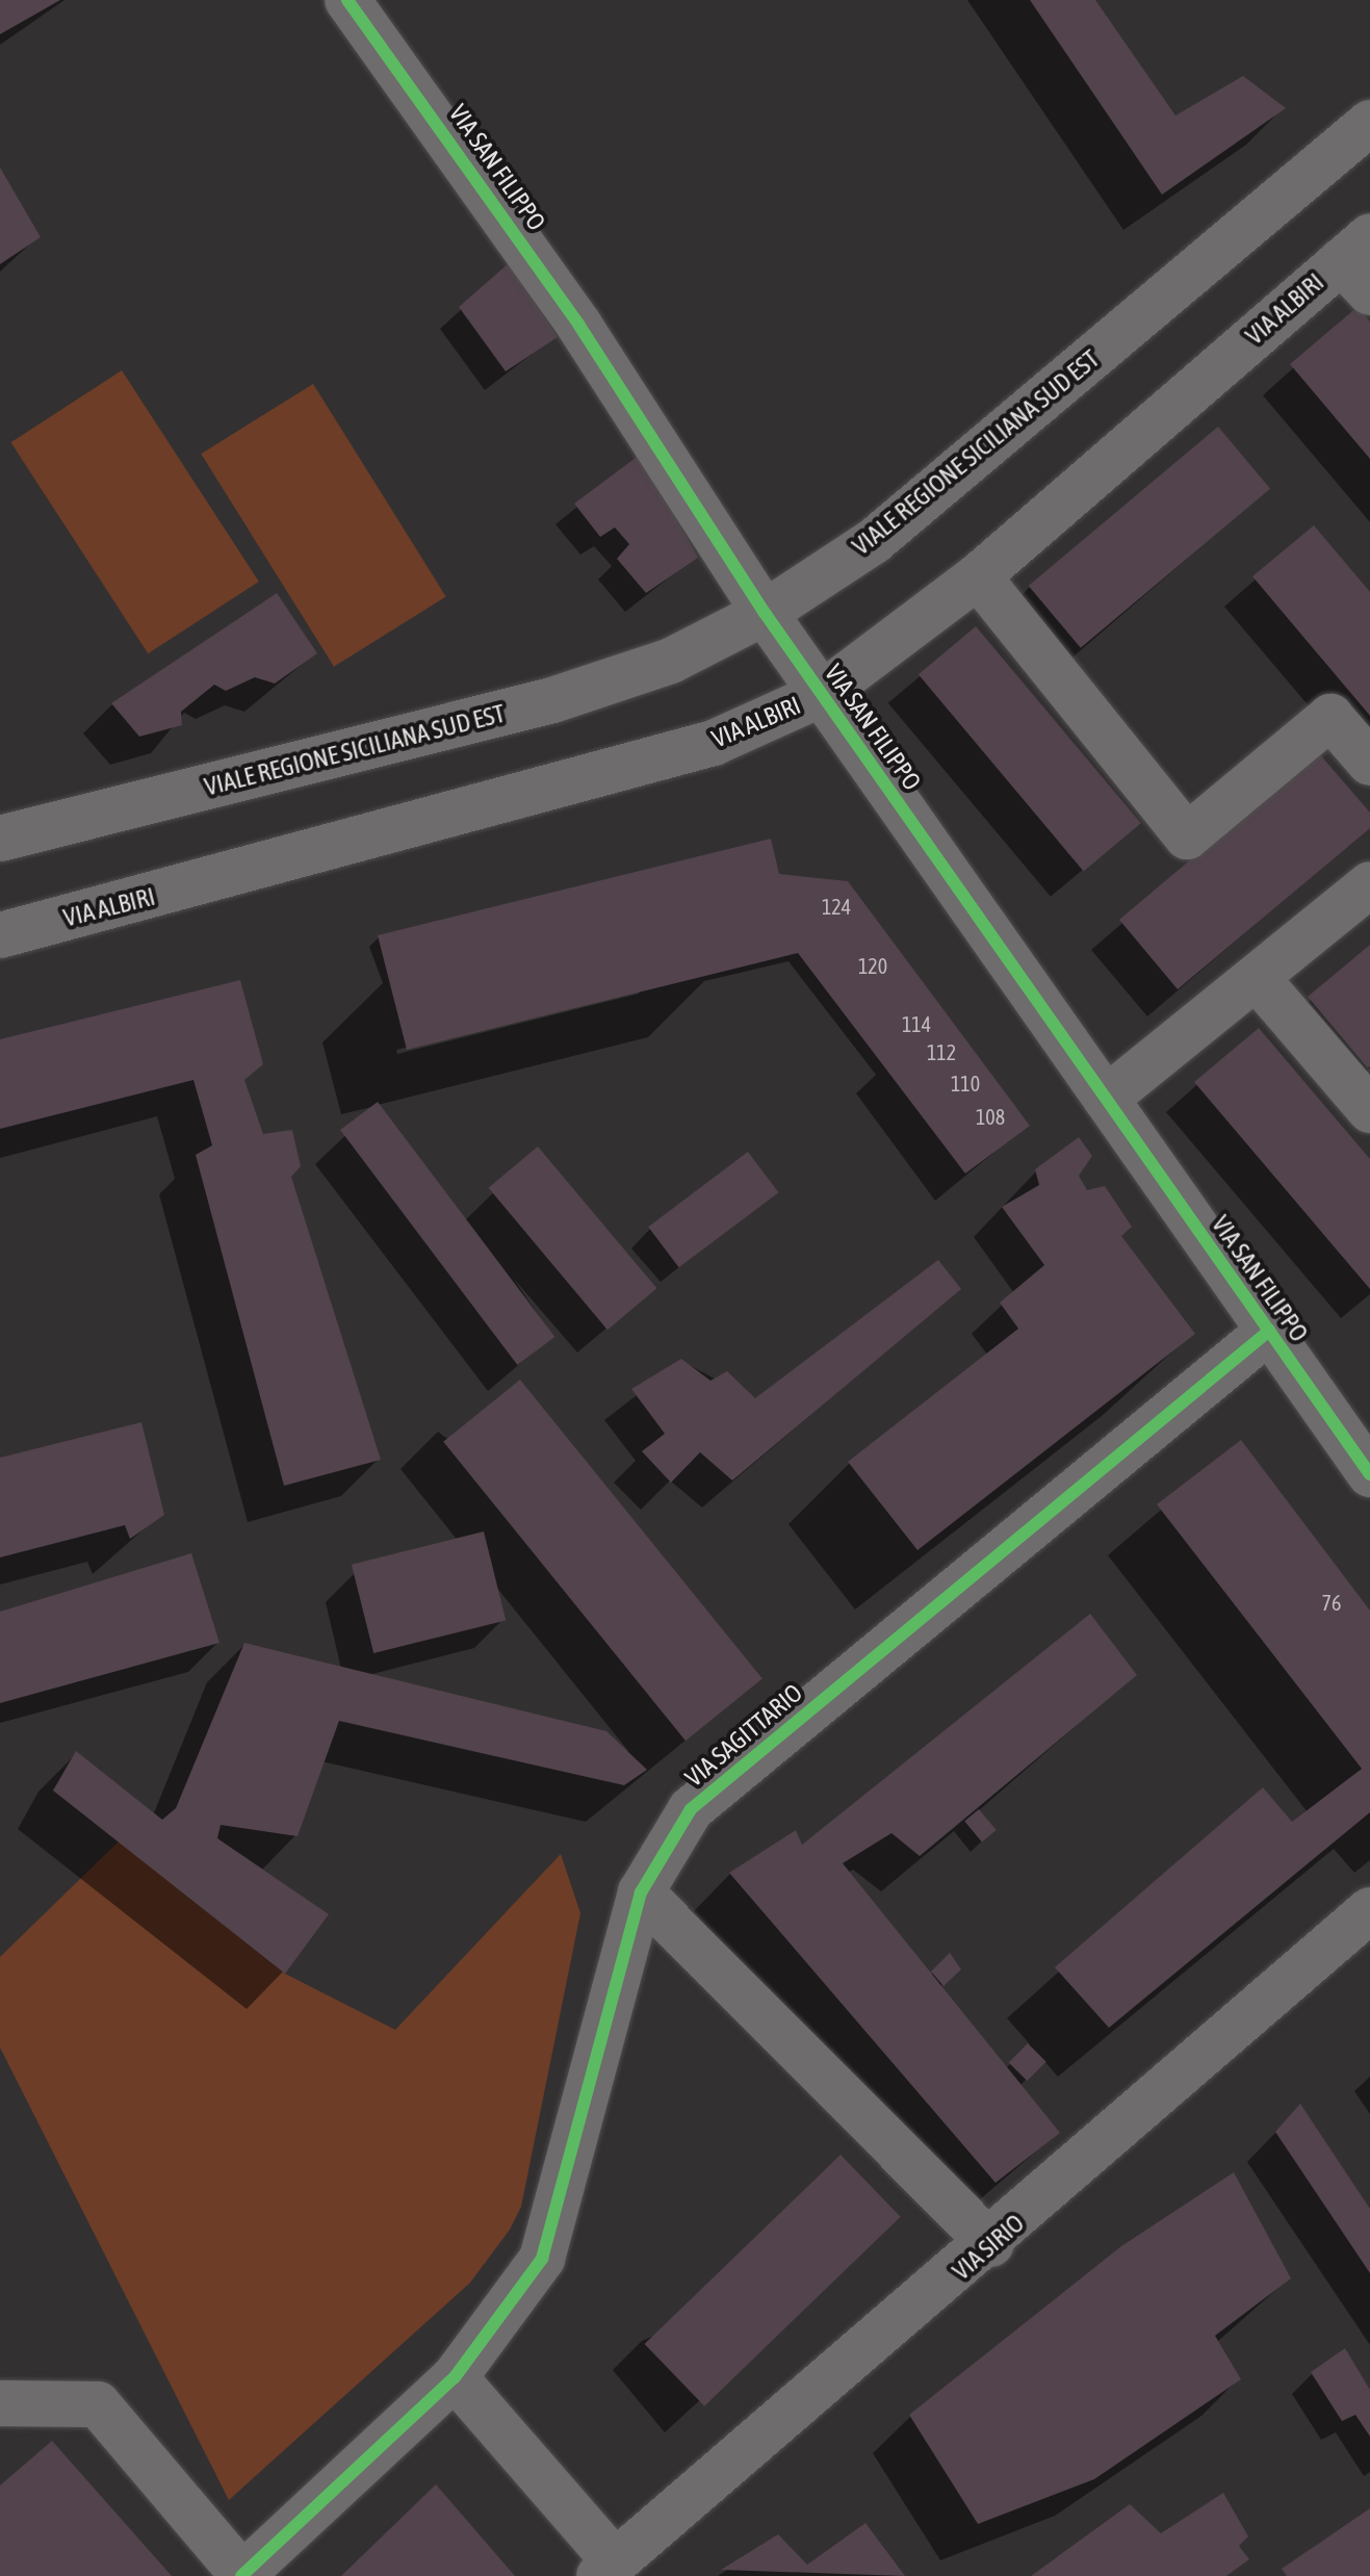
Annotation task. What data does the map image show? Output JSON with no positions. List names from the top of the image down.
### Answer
{
  "streets": {
    "street": [
      "VIA SAN FILIPPO",
      "VIA ALBIRI",
      "VIALE REGIONE SICILIANA SUD EST",
      "VIA SAGITTARIO",
      "VIA SIRIO"
    ]
  },
  "crossings": [
    ["VIA SAN FILIPPO", "VIA ALBIRI"],
    ["VIA SAN FILIPPO", "VIALE REGIONE SICILIANA SUD EST"],
    ["VIA SAN FILIPPO", "VIA SAGITTARIO"]
  ],
  "house_numbers": [
    "124",
    "120",
    "114",
    "112",
    "110",
    "108",
    "76"
  ]
}
